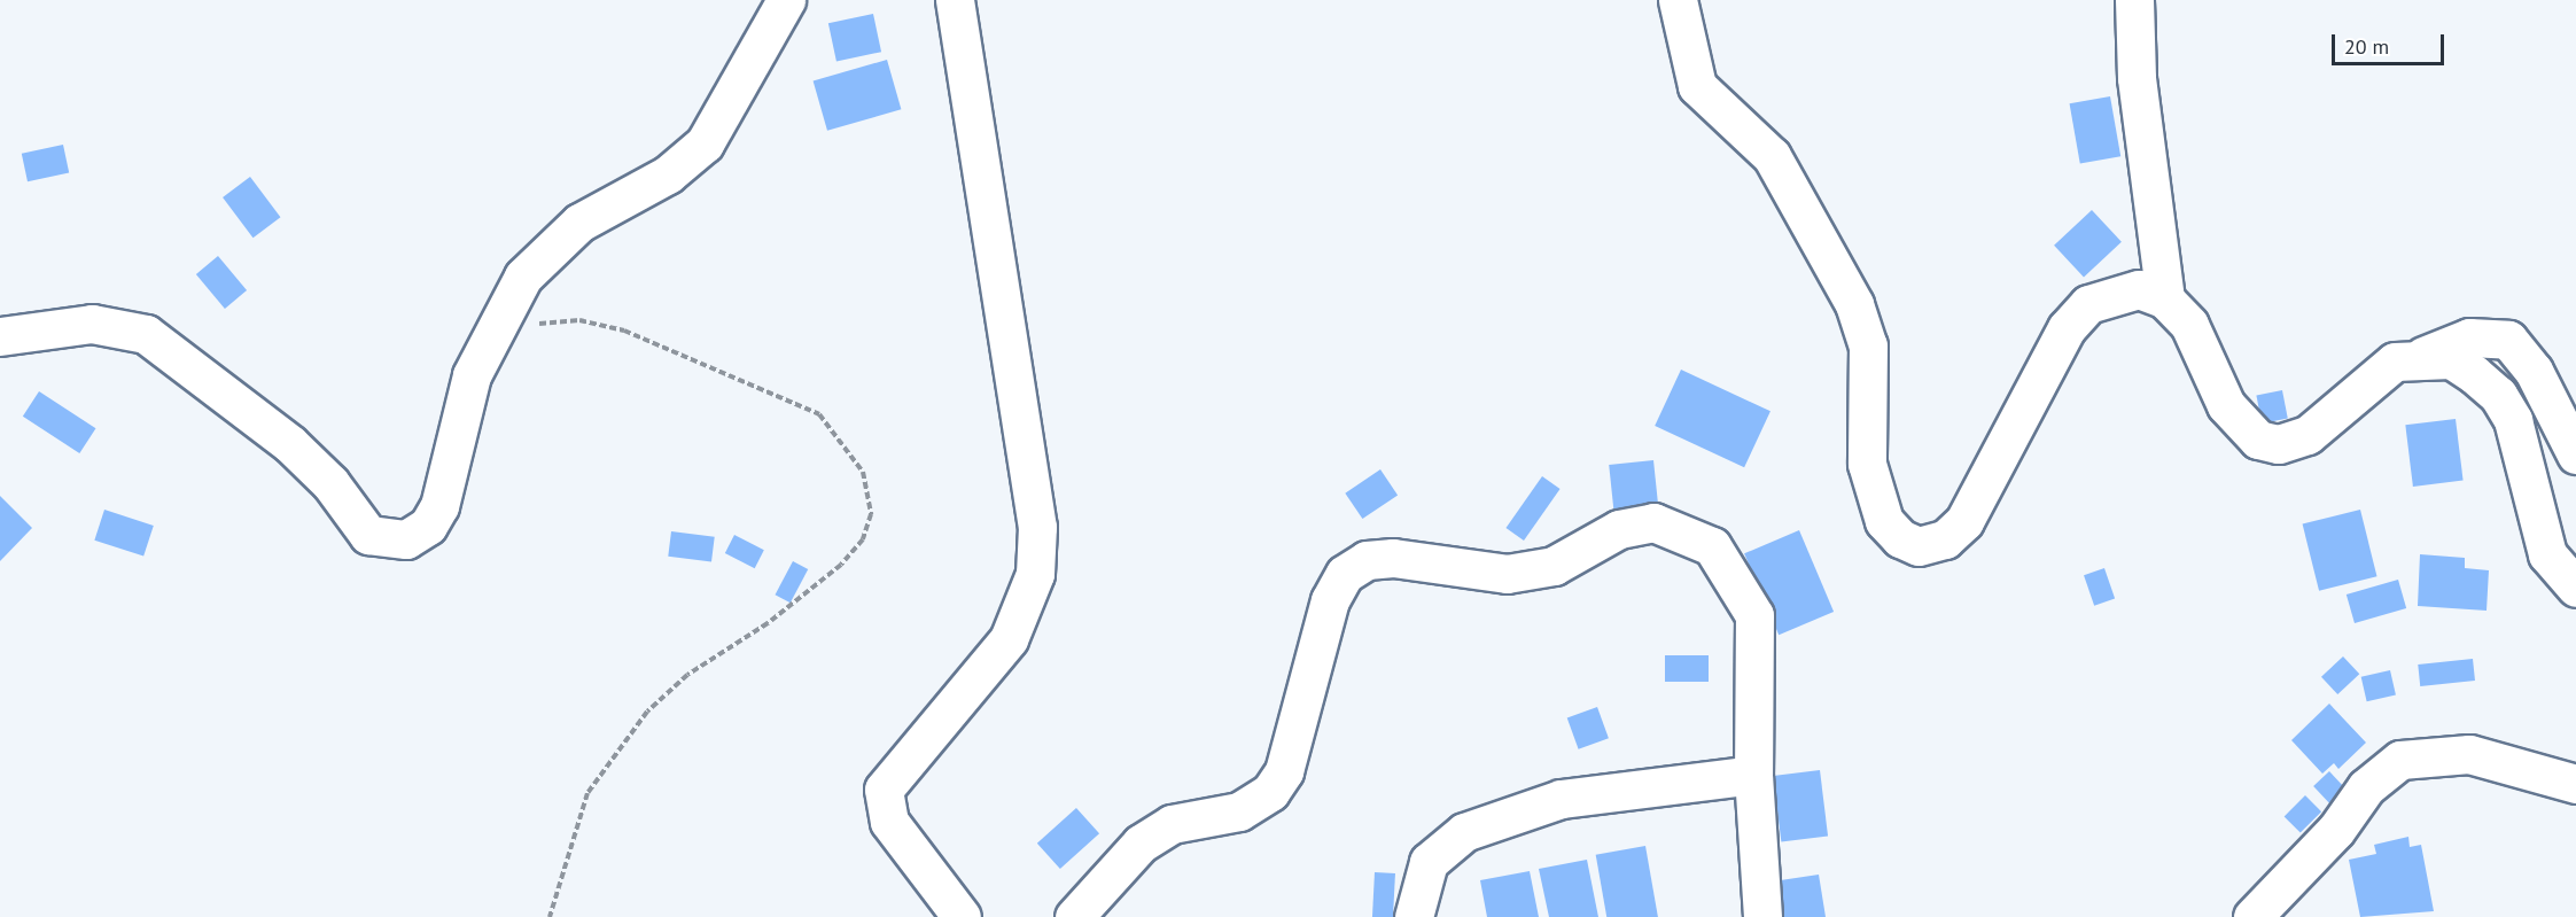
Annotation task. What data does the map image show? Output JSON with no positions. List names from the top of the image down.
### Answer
{
  "scale_bar": "20 m"
}
